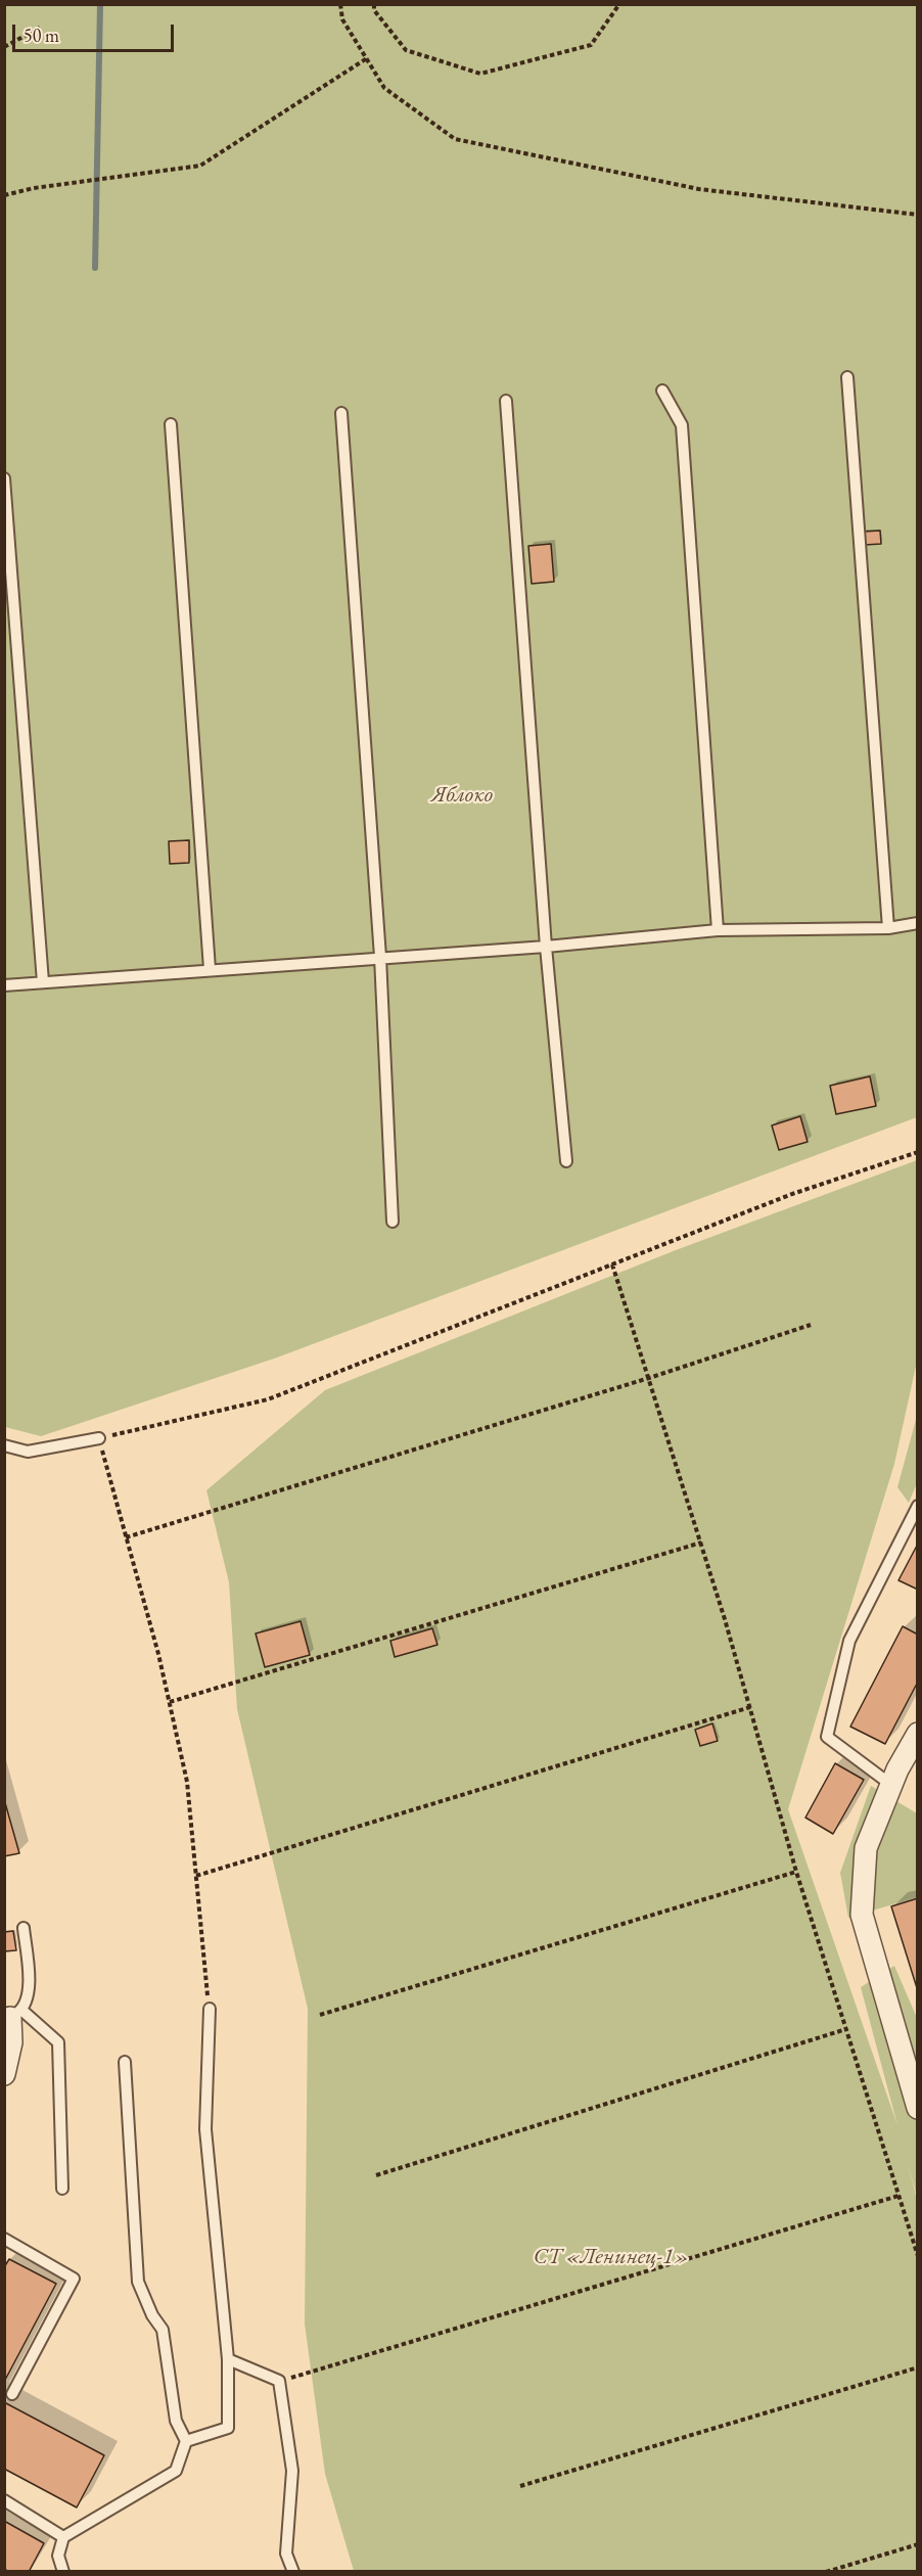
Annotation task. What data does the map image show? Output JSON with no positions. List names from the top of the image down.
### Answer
{
  "parks": ["Яблоко", "СТ «Ленинец-1»"],
  "scale_bar": "50 m"
}
